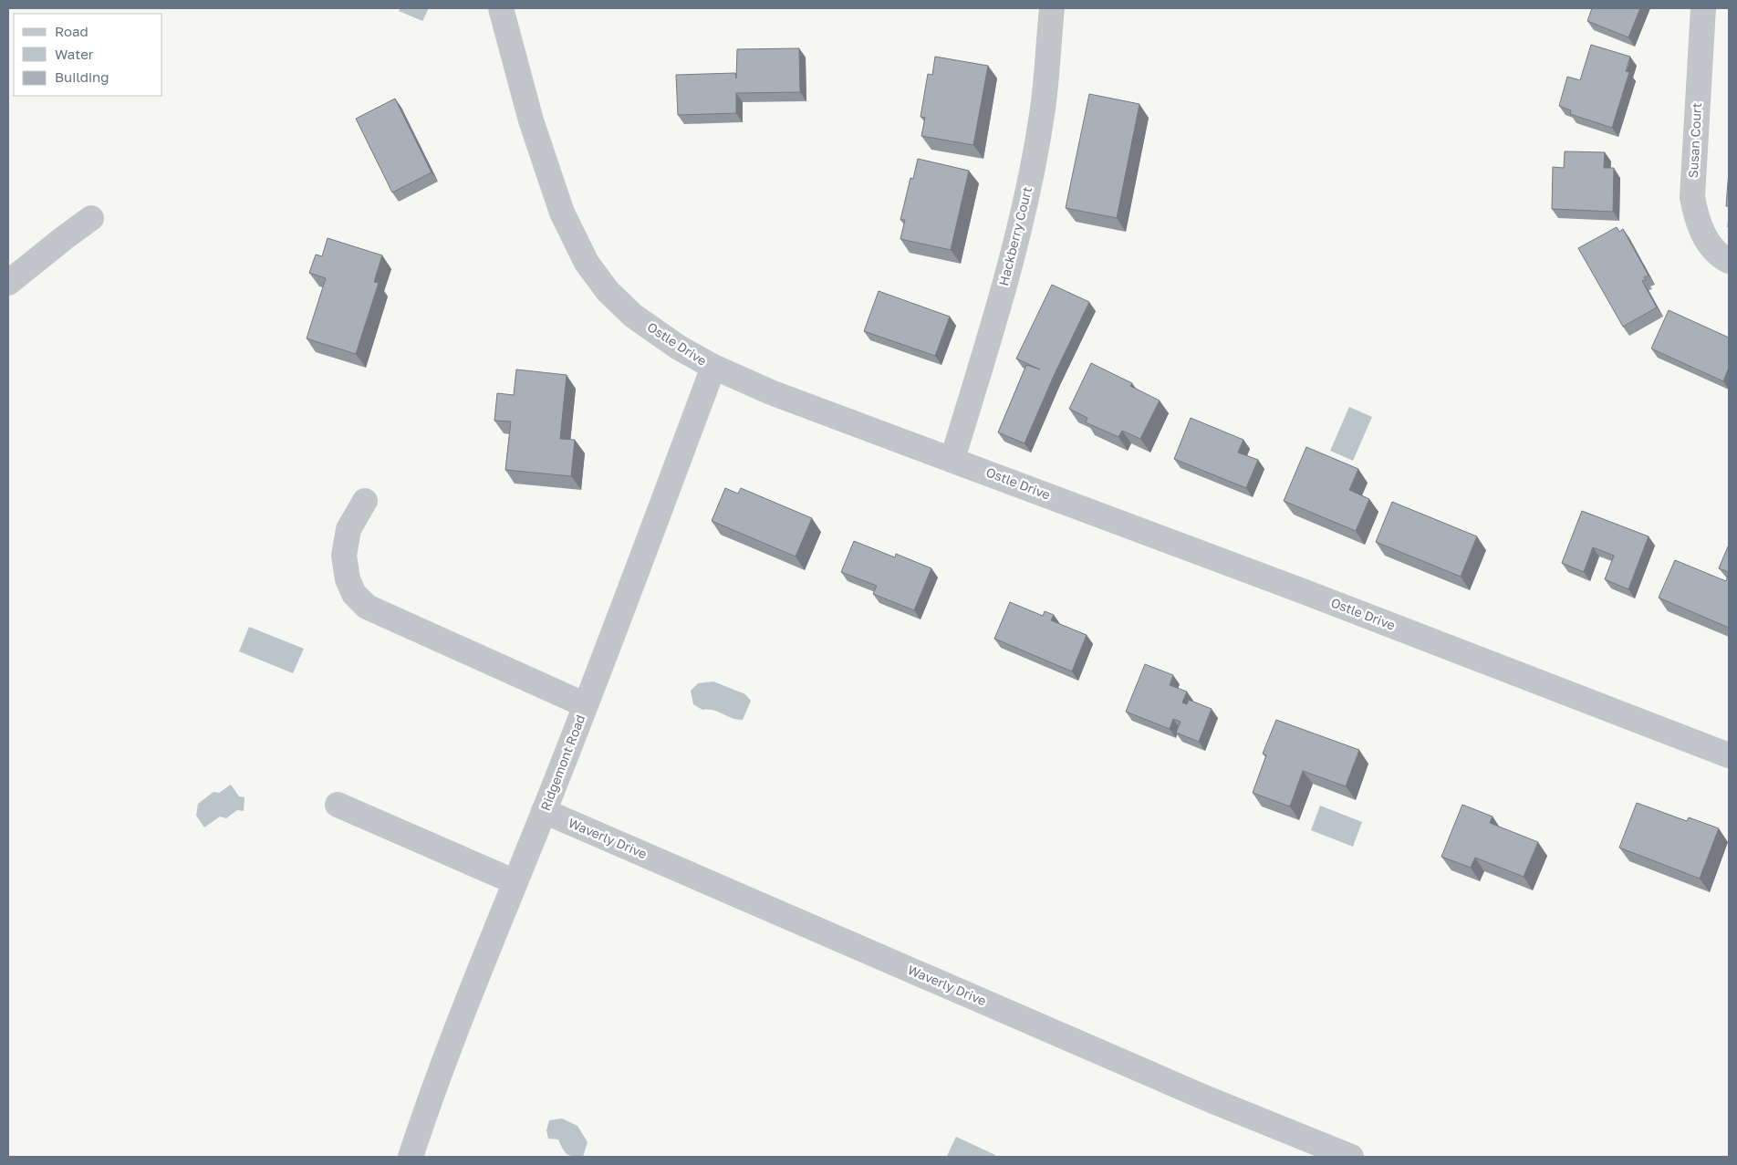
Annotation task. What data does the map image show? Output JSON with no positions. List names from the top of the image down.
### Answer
{
  "streets": {
    "street": [
      "Susan Court",
      "Hackberry Court",
      "Ostle Drive",
      "Ridgemont Road",
      "Waverly Drive"
    ]
  },
  "crossings": [
    ["Hackberry Court", "Ostle Drive"],
    ["Ostle Drive", "Ridgemont Road"],
    ["Ridgemont Road", "Waverly Drive"]
  ],
  "legend": ["Road", "Water", "Building"]
}
